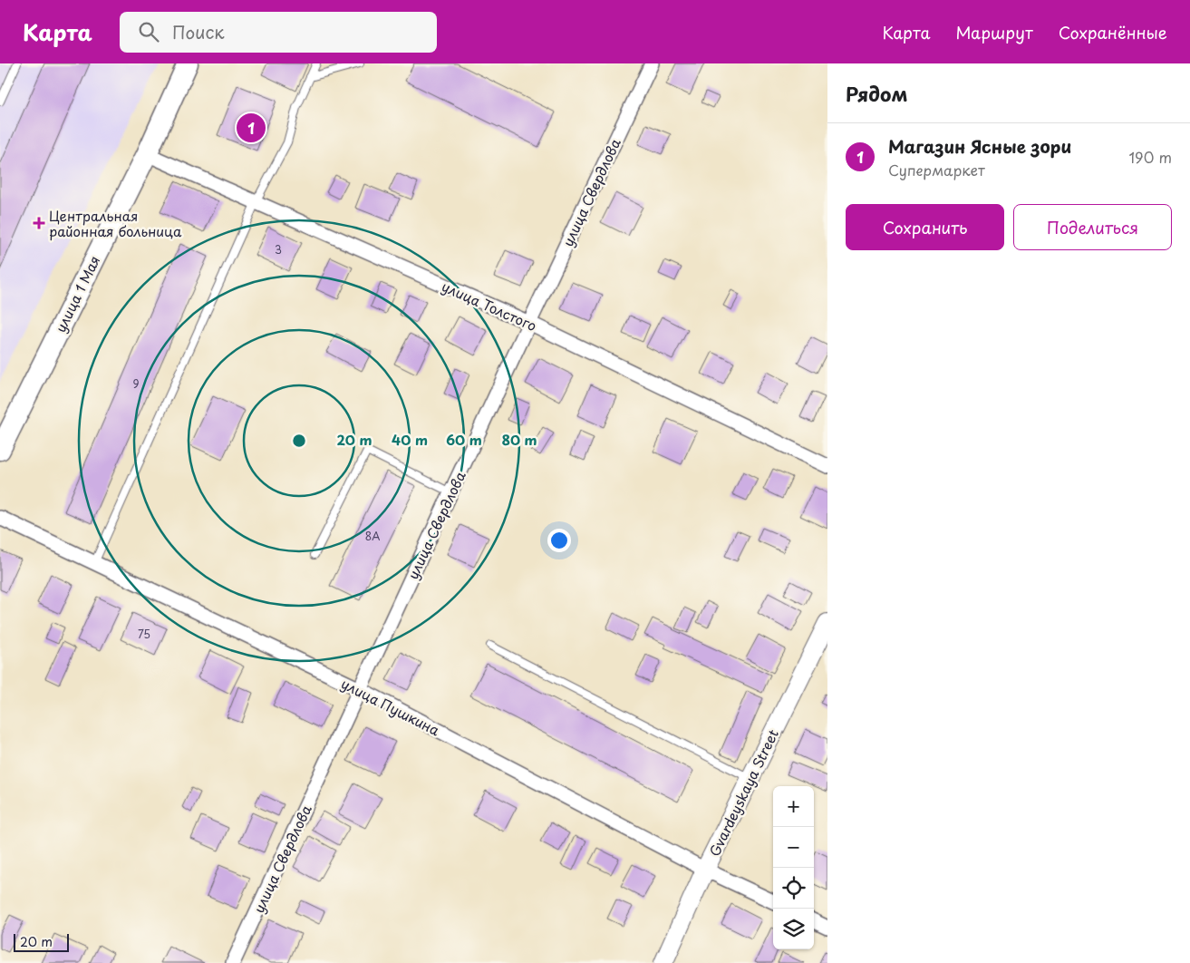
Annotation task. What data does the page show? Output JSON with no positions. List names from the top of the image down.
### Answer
{
  "streets": {
    "main road": ["улица 1 Мая"],
    "street": [
      "улица Свердлова",
      "улица Толстого",
      "улица Пушкина",
      "Gvardeyskaya Street"
    ]
  },
  "crossings": [
    ["улица Свердлова", "улица Толстого"],
    ["улица Свердлова", "улица Пушкина"],
    ["улица 1 Мая", "улица Толстого"],
    ["улица Пушкина", "Gvardeyskaya Street"]
  ],
  "places": {
    "health": ["Центральная районная больница"]
  },
  "house_numbers": [
    "3",
    "9",
    "8А",
    "75"
  ],
  "scale_bar": "20 m",
  "page": {
    "header": "Карта",
    "search": "Поиск",
    "nav": ["Карта", "Маршрут", "Сохранённые"],
    "heading": "Рядом",
    "pins": "1",
    "list": [
      {
        "mark": "1",
        "name": "Магазин Ясные зори",
        "note": "Супермаркет",
        "value": "190 m"
      }
    ],
    "buttons": ["Сохранить", "Поделиться"],
    "map_buttons": ["+", "−"],
    "scale": "20 m"
  },
  "rings": [
    "20 m",
    "40 m",
    "60 m",
    "80 m"
  ]
}
